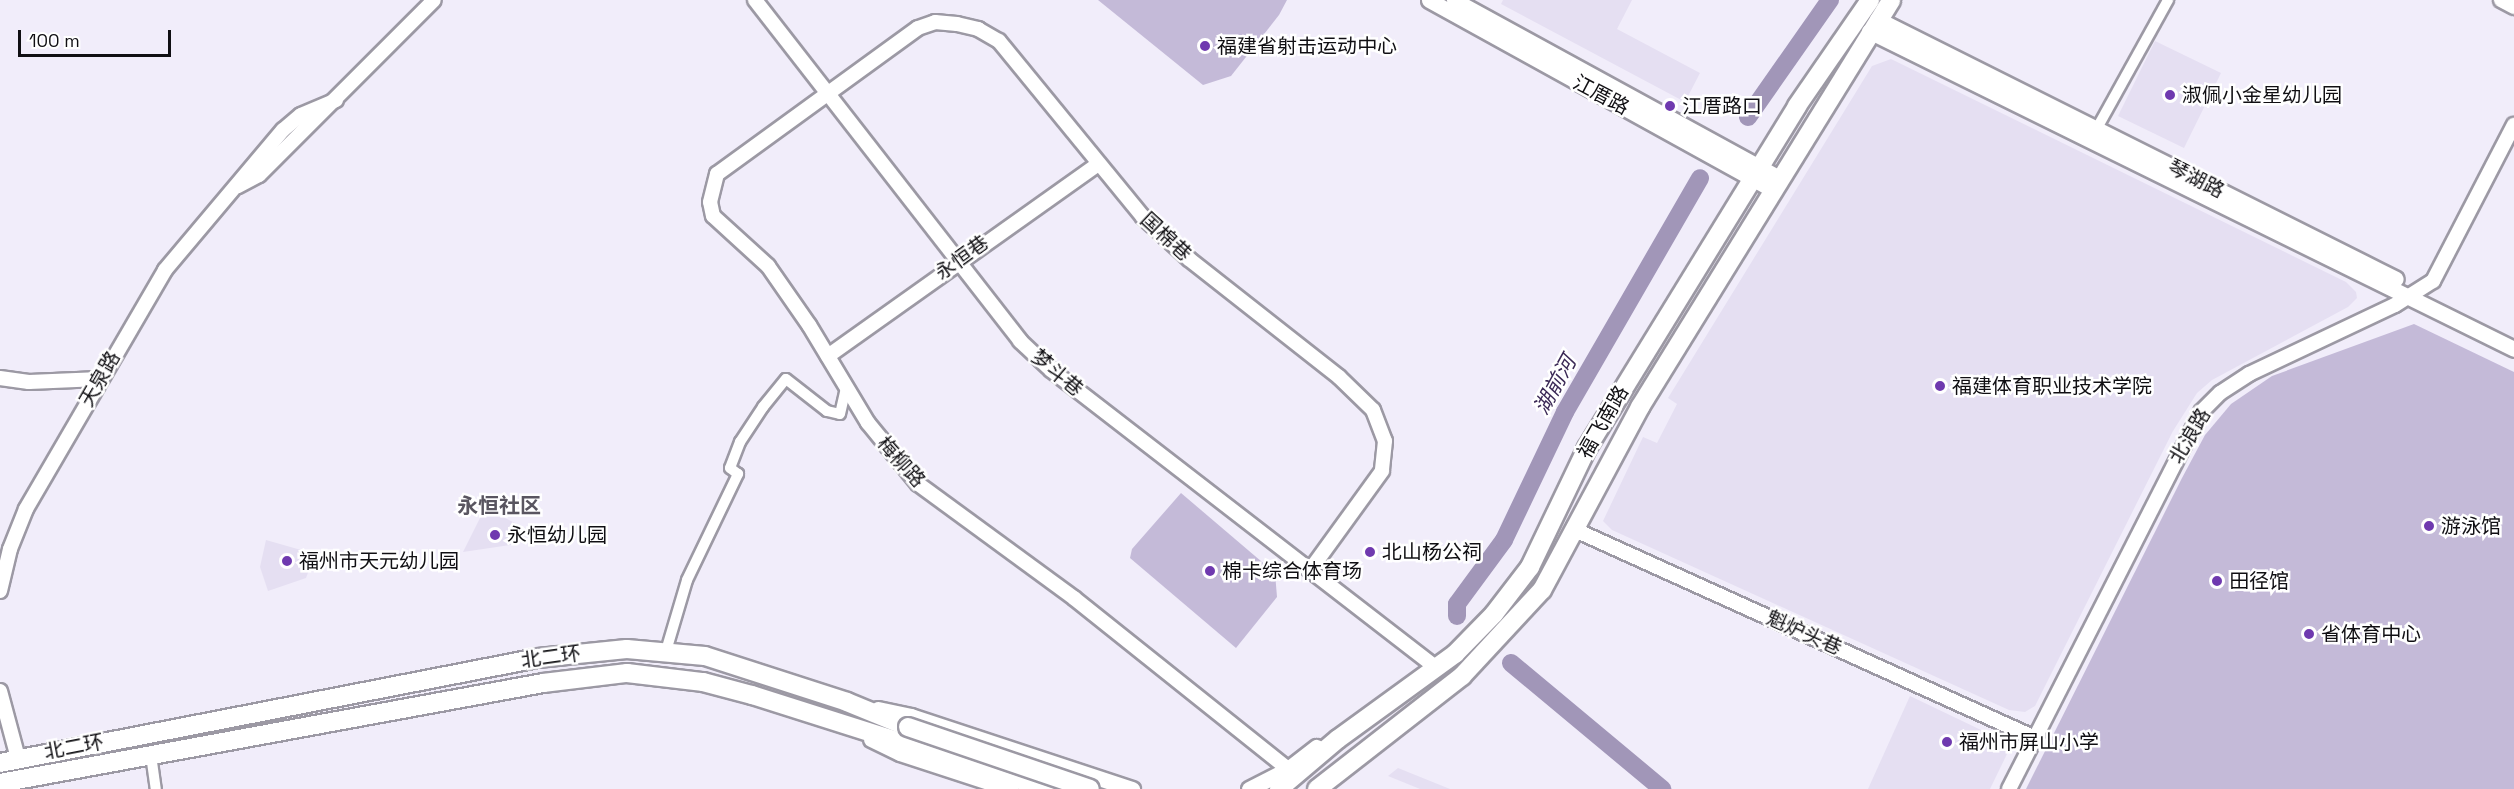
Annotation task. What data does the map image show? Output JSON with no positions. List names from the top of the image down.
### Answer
{
  "streets": {
    "main road": [
      "江厝路",
      "琴湖路",
      "福飞南路",
      "北二环"
    ],
    "street": [
      "国棉巷",
      "永恒巷",
      "梦斗巷",
      "天泉路",
      "北浪路",
      "梅柳路",
      "魁炉头巷"
    ]
  },
  "crossings": [
    ["江厝路", "福飞南路"],
    ["琴湖路", "福飞南路"],
    ["琴湖路", "北浪路"],
    ["国棉巷", "永恒巷"],
    ["国棉巷", "梦斗巷"],
    ["国棉巷", "梅柳路"],
    ["永恒巷", "梦斗巷"],
    ["永恒巷", "梅柳路"],
    ["梦斗巷", "福飞南路"],
    ["梦斗巷", "梅柳路"],
    ["福飞南路", "魁炉头巷"],
    ["北浪路", "魁炉头巷"]
  ],
  "districts": ["永恒社区"],
  "water": ["湖前河"],
  "places": [
    "福建省射击运动中心",
    "淑佩小金星幼儿园",
    "江厝路口",
    "福建体育职业技术学院",
    "游泳馆",
    "永恒幼儿园",
    "北山杨公祠",
    "福州市天元幼儿园",
    "棉卡综合体育场",
    "田径馆",
    "省体育中心",
    "福州市屏山小学"
  ],
  "scale_bar": "100 m"
}
